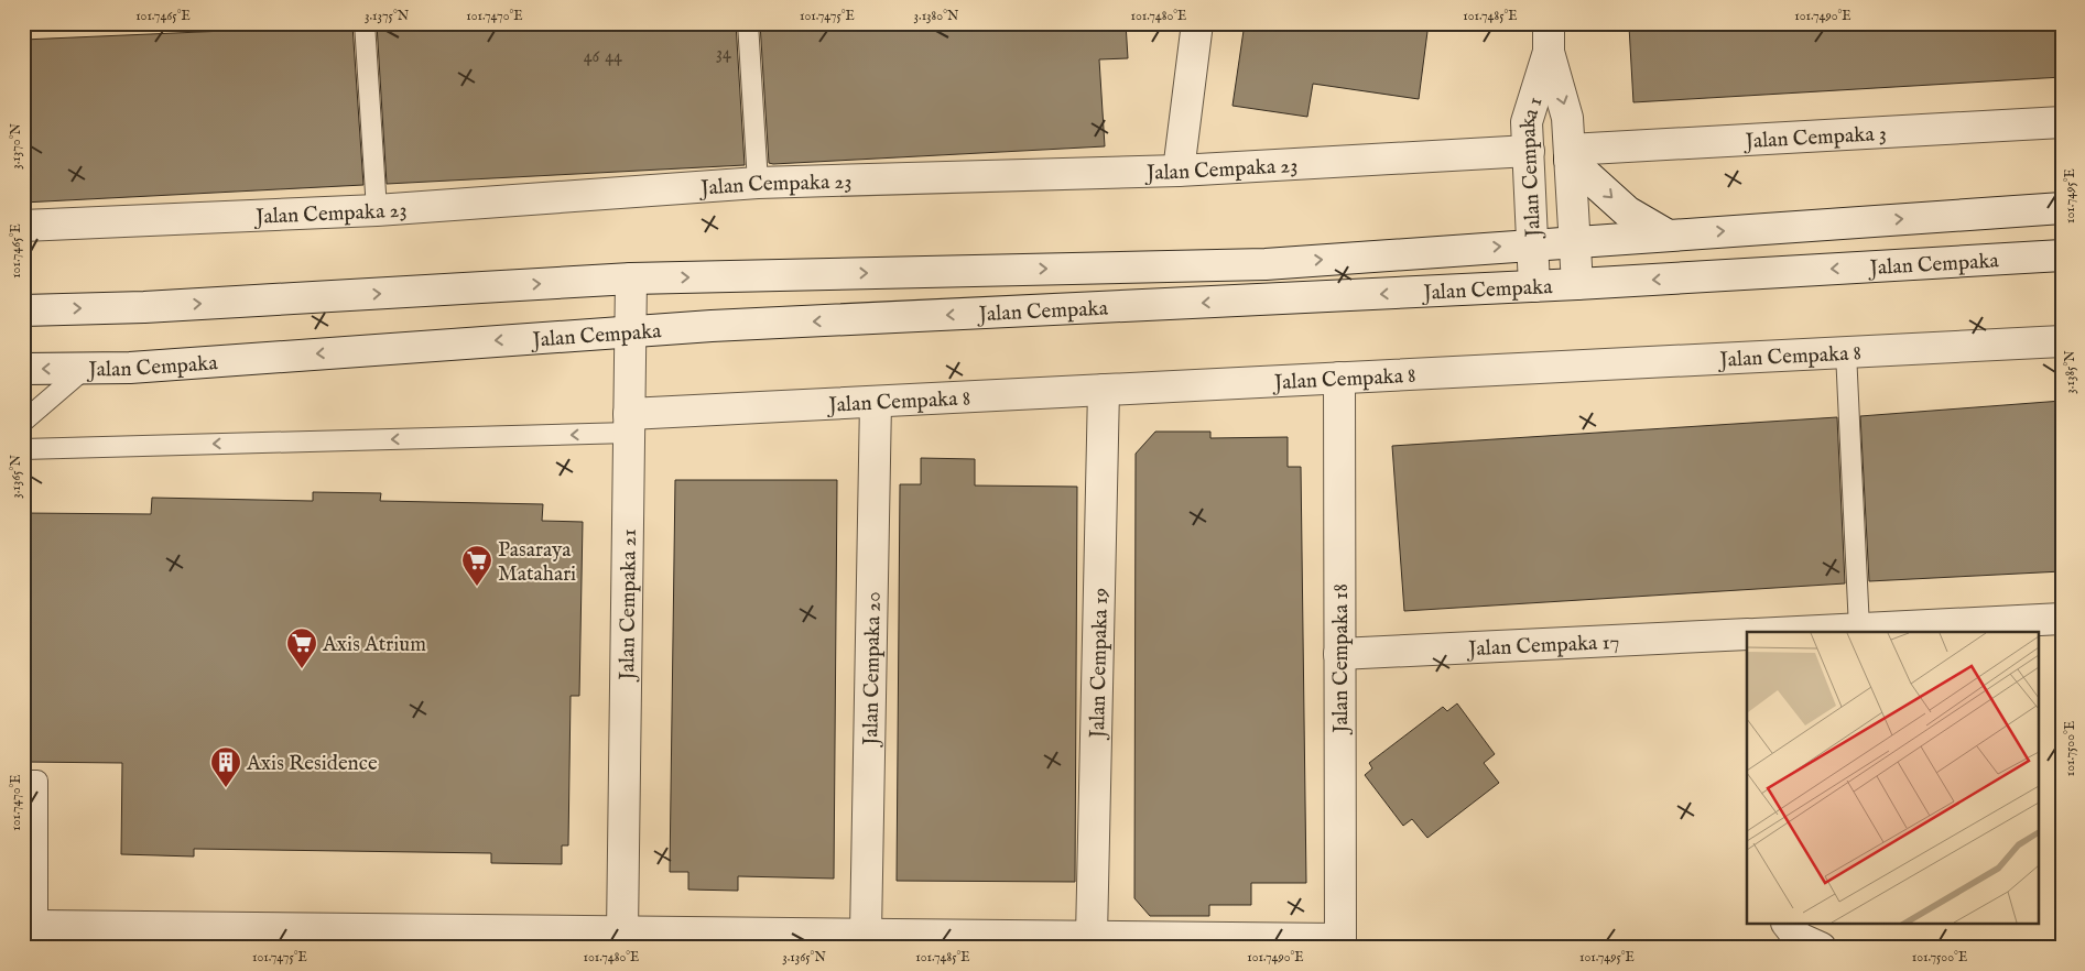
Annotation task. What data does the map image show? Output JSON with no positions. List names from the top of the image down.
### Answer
{
  "streets": {
    "street": [
      "Jalan Cempaka 3",
      "Jalan Cempaka 23",
      "Jalan Cempaka 1",
      "Jalan Cempaka",
      "Jalan Cempaka 8",
      "Jalan Cempaka 21",
      "Jalan Cempaka 17",
      "Jalan Cempaka 18",
      "Jalan Cempaka 19",
      "Jalan Cempaka 20"
    ]
  },
  "crossings": [
    ["Jalan Cempaka 3", "Jalan Cempaka 1"],
    ["Jalan Cempaka 23", "Jalan Cempaka 1"],
    ["Jalan Cempaka 1", "Jalan Cempaka"],
    ["Jalan Cempaka", "Jalan Cempaka 21"],
    ["Jalan Cempaka 8", "Jalan Cempaka 21"],
    ["Jalan Cempaka 8", "Jalan Cempaka 18"],
    ["Jalan Cempaka 8", "Jalan Cempaka 19"],
    ["Jalan Cempaka 8", "Jalan Cempaka 20"],
    ["Jalan Cempaka 17", "Jalan Cempaka 18"],
    ["Jalan Cempaka 18", "Jalan Cempaka 19"]
  ],
  "places": {
    "supermarket": ["Pasaraya Matahari", "Axis Atrium"],
    "building": ["Axis Residence"]
  },
  "house_numbers": ["34", "46", "44"],
  "coordinates": [
    "101.7465°E",
    "3.1375°N",
    "101.7470°E",
    "101.7475°E",
    "3.1380°N",
    "101.7480°E",
    "101.7485°E",
    "101.7490°E",
    "3.1370°N",
    "101.7495°E",
    "3.1385°N",
    "3.1365°N",
    "101.7500°E"
  ]
}
